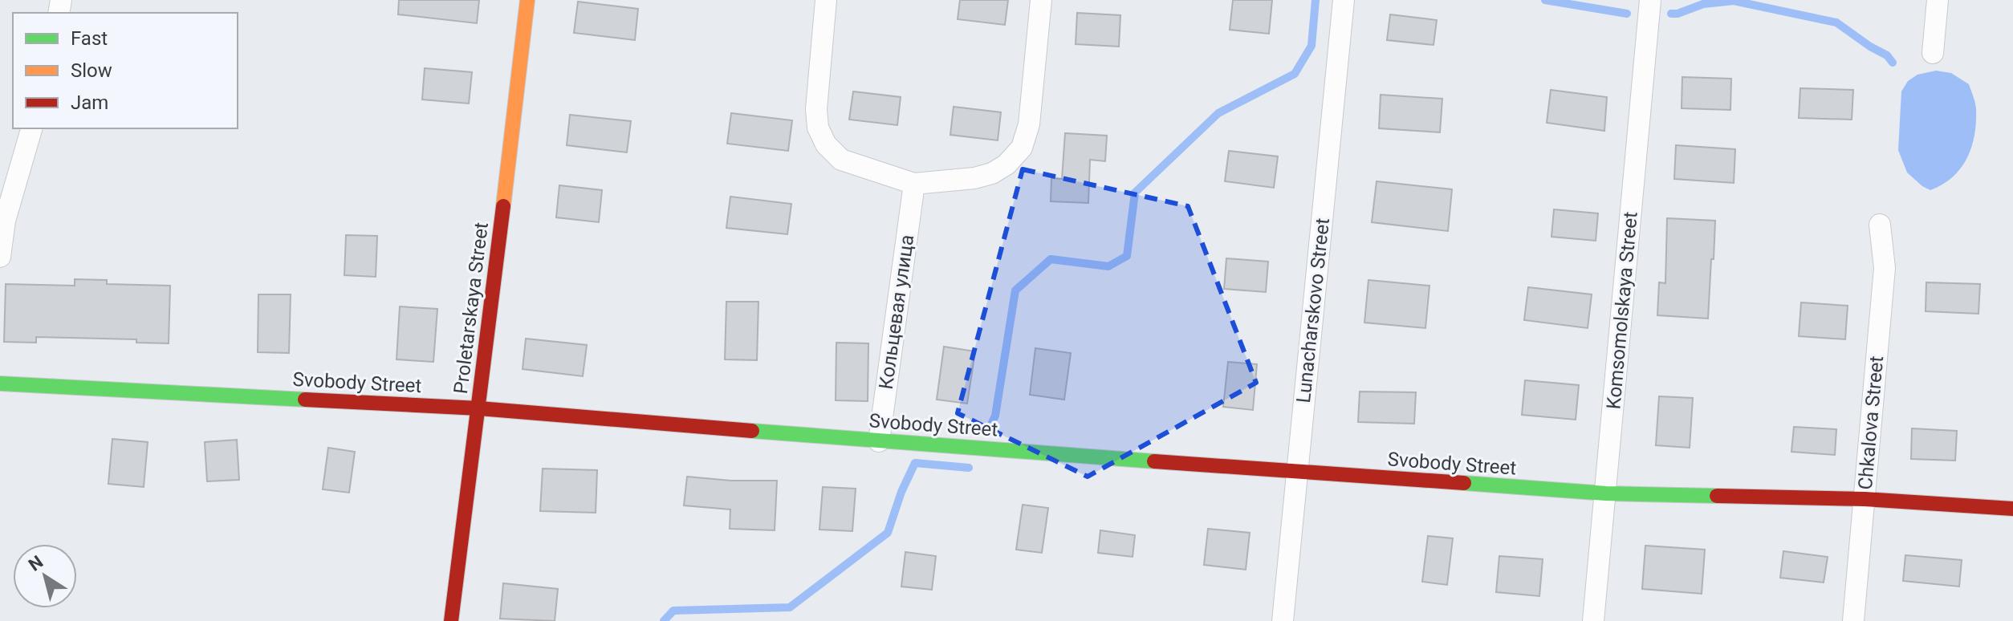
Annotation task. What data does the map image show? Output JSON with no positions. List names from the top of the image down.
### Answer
{
  "streets": {
    "street": [
      "Proletarskaya Street",
      "Lunacharskovo Street",
      "Komsomolskaya Street",
      "Кольцевая улица",
      "Svobody Street",
      "Chkalova Street"
    ]
  },
  "crossings": [
    ["Proletarskaya Street", "Svobody Street"],
    ["Lunacharskovo Street", "Svobody Street"],
    ["Komsomolskaya Street", "Svobody Street"],
    ["Кольцевая улица", "Svobody Street"],
    ["Svobody Street", "Chkalova Street"]
  ],
  "legend": ["Fast", "Slow", "Jam"],
  "north": "top left"
}
